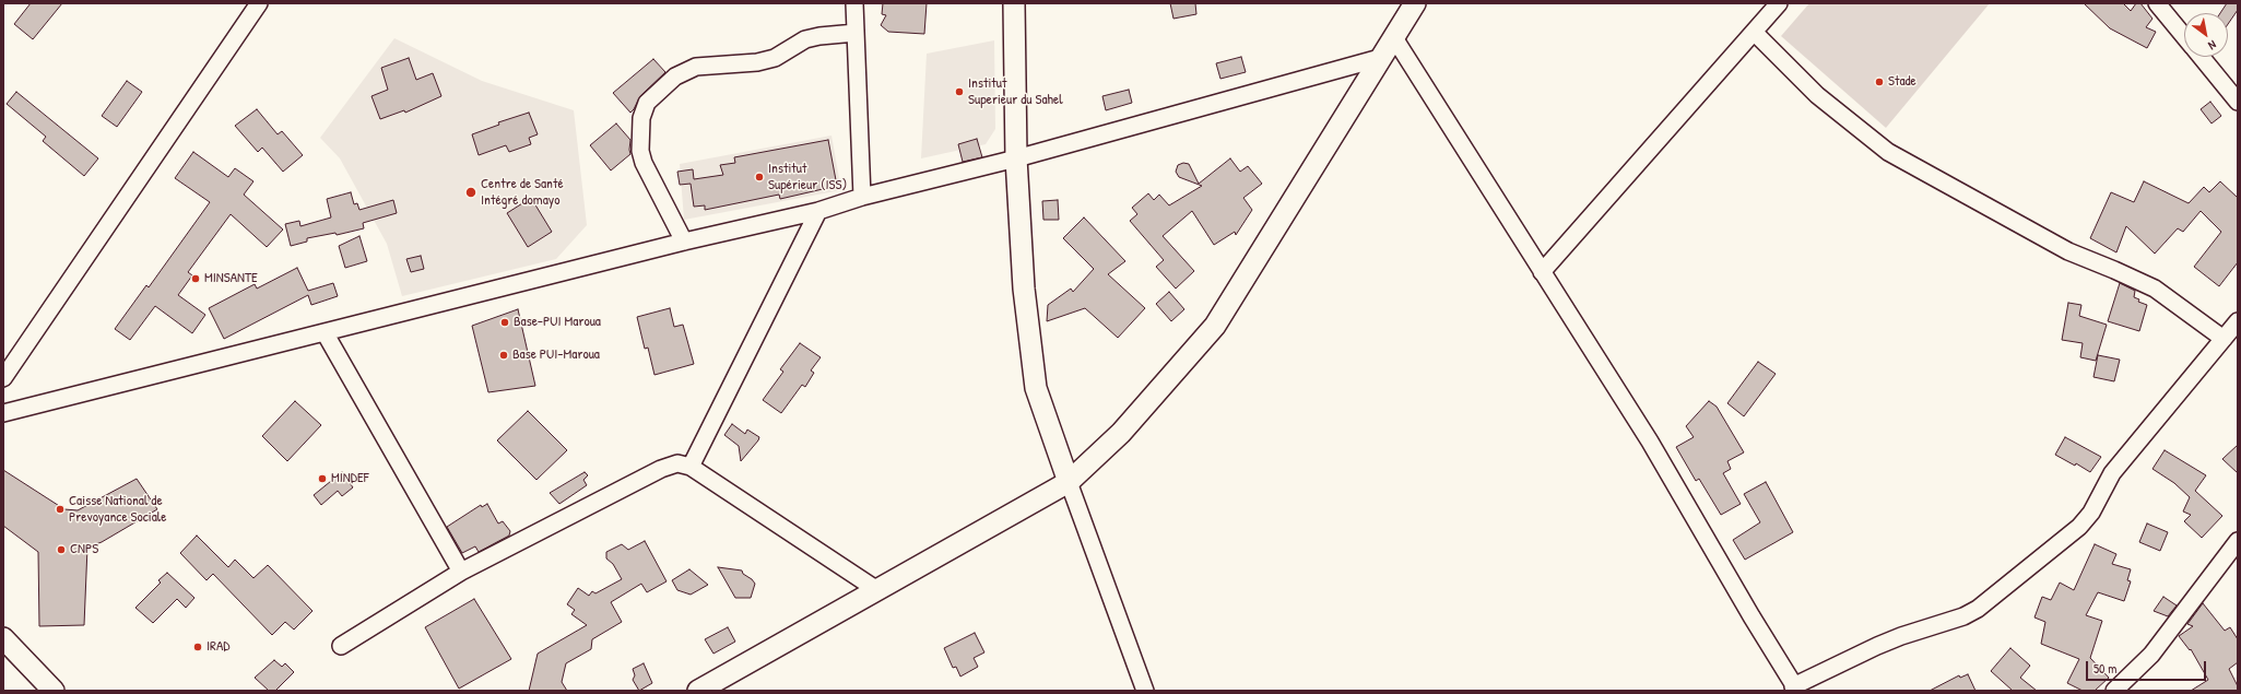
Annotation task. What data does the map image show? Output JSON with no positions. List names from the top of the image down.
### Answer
{
  "places": [
    "Stade",
    "Institut Superieur du Sahel",
    "Institut Supérieur (ISS)",
    "Centre de Santé Intégré domayo",
    "MINSANTE",
    "Base-PUI Maroua",
    "Base PUI-Maroua",
    "MINDEF",
    "Caisse National de Prevoyance Sociale",
    "CNPS",
    "IRAD"
  ],
  "scale_bar": "50 m",
  "north": "bottom right"
}
